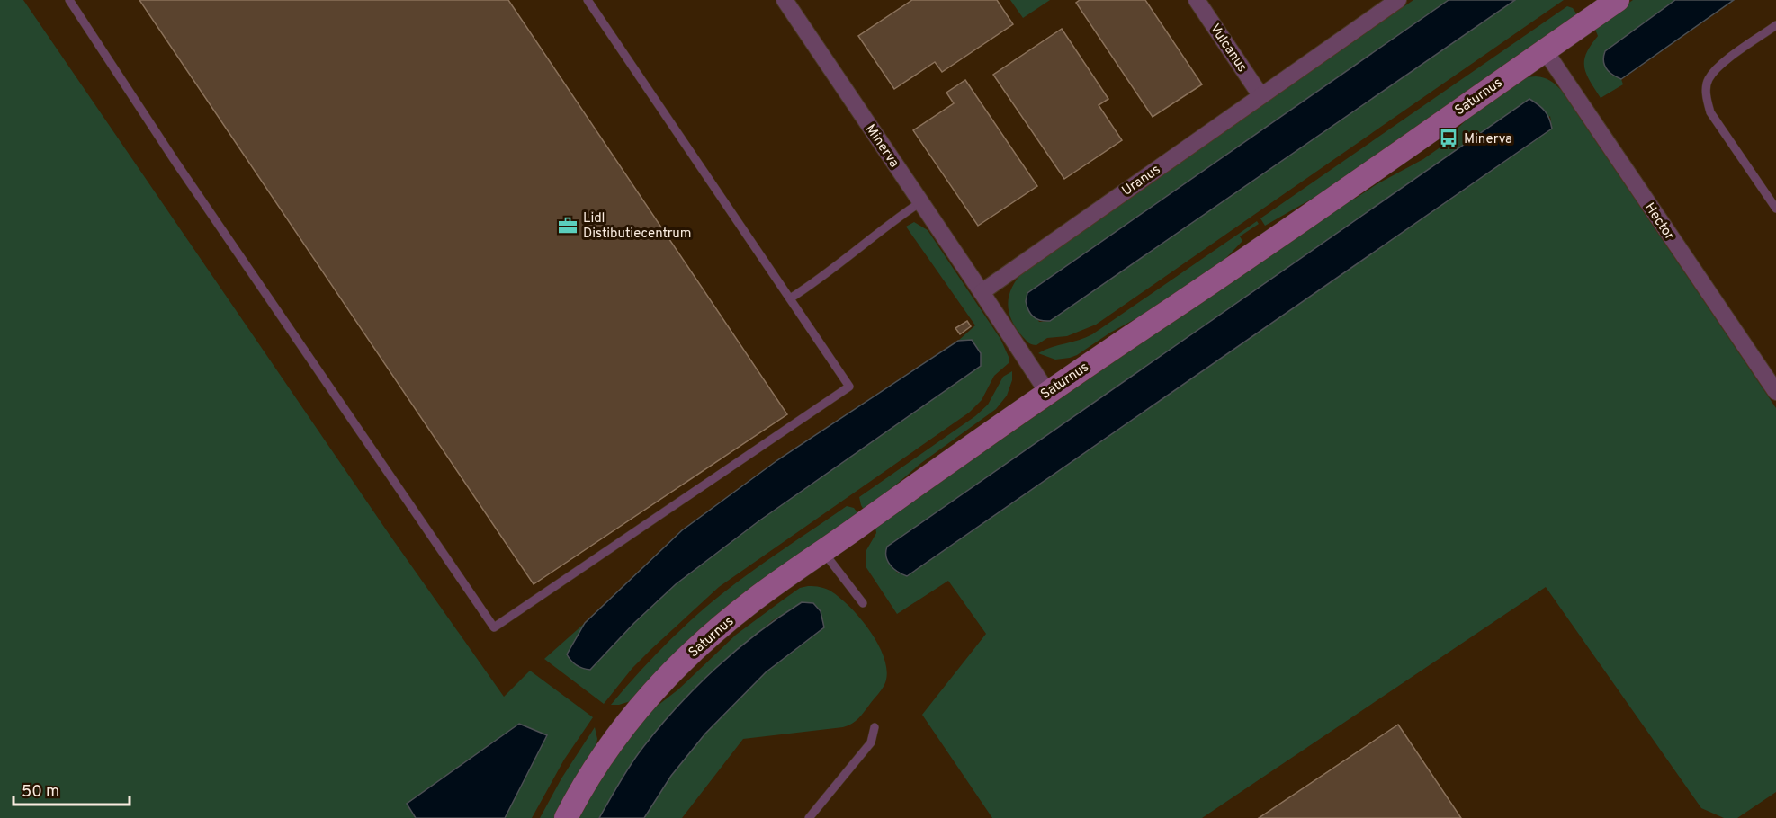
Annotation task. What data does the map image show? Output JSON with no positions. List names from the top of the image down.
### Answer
{
  "streets": {
    "main road": ["Saturnus"],
    "street": [
      "Vulcanus",
      "Minerva",
      "Uranus",
      "Hector"
    ]
  },
  "crossings": [
    ["Vulcanus", "Uranus"],
    ["Saturnus", "Hector"],
    ["Minerva", "Uranus"]
  ],
  "places": {
    "bus stop": ["Minerva"],
    "office": ["Lidl Distibutiecentrum"]
  },
  "scale_bar": "50 m"
}
